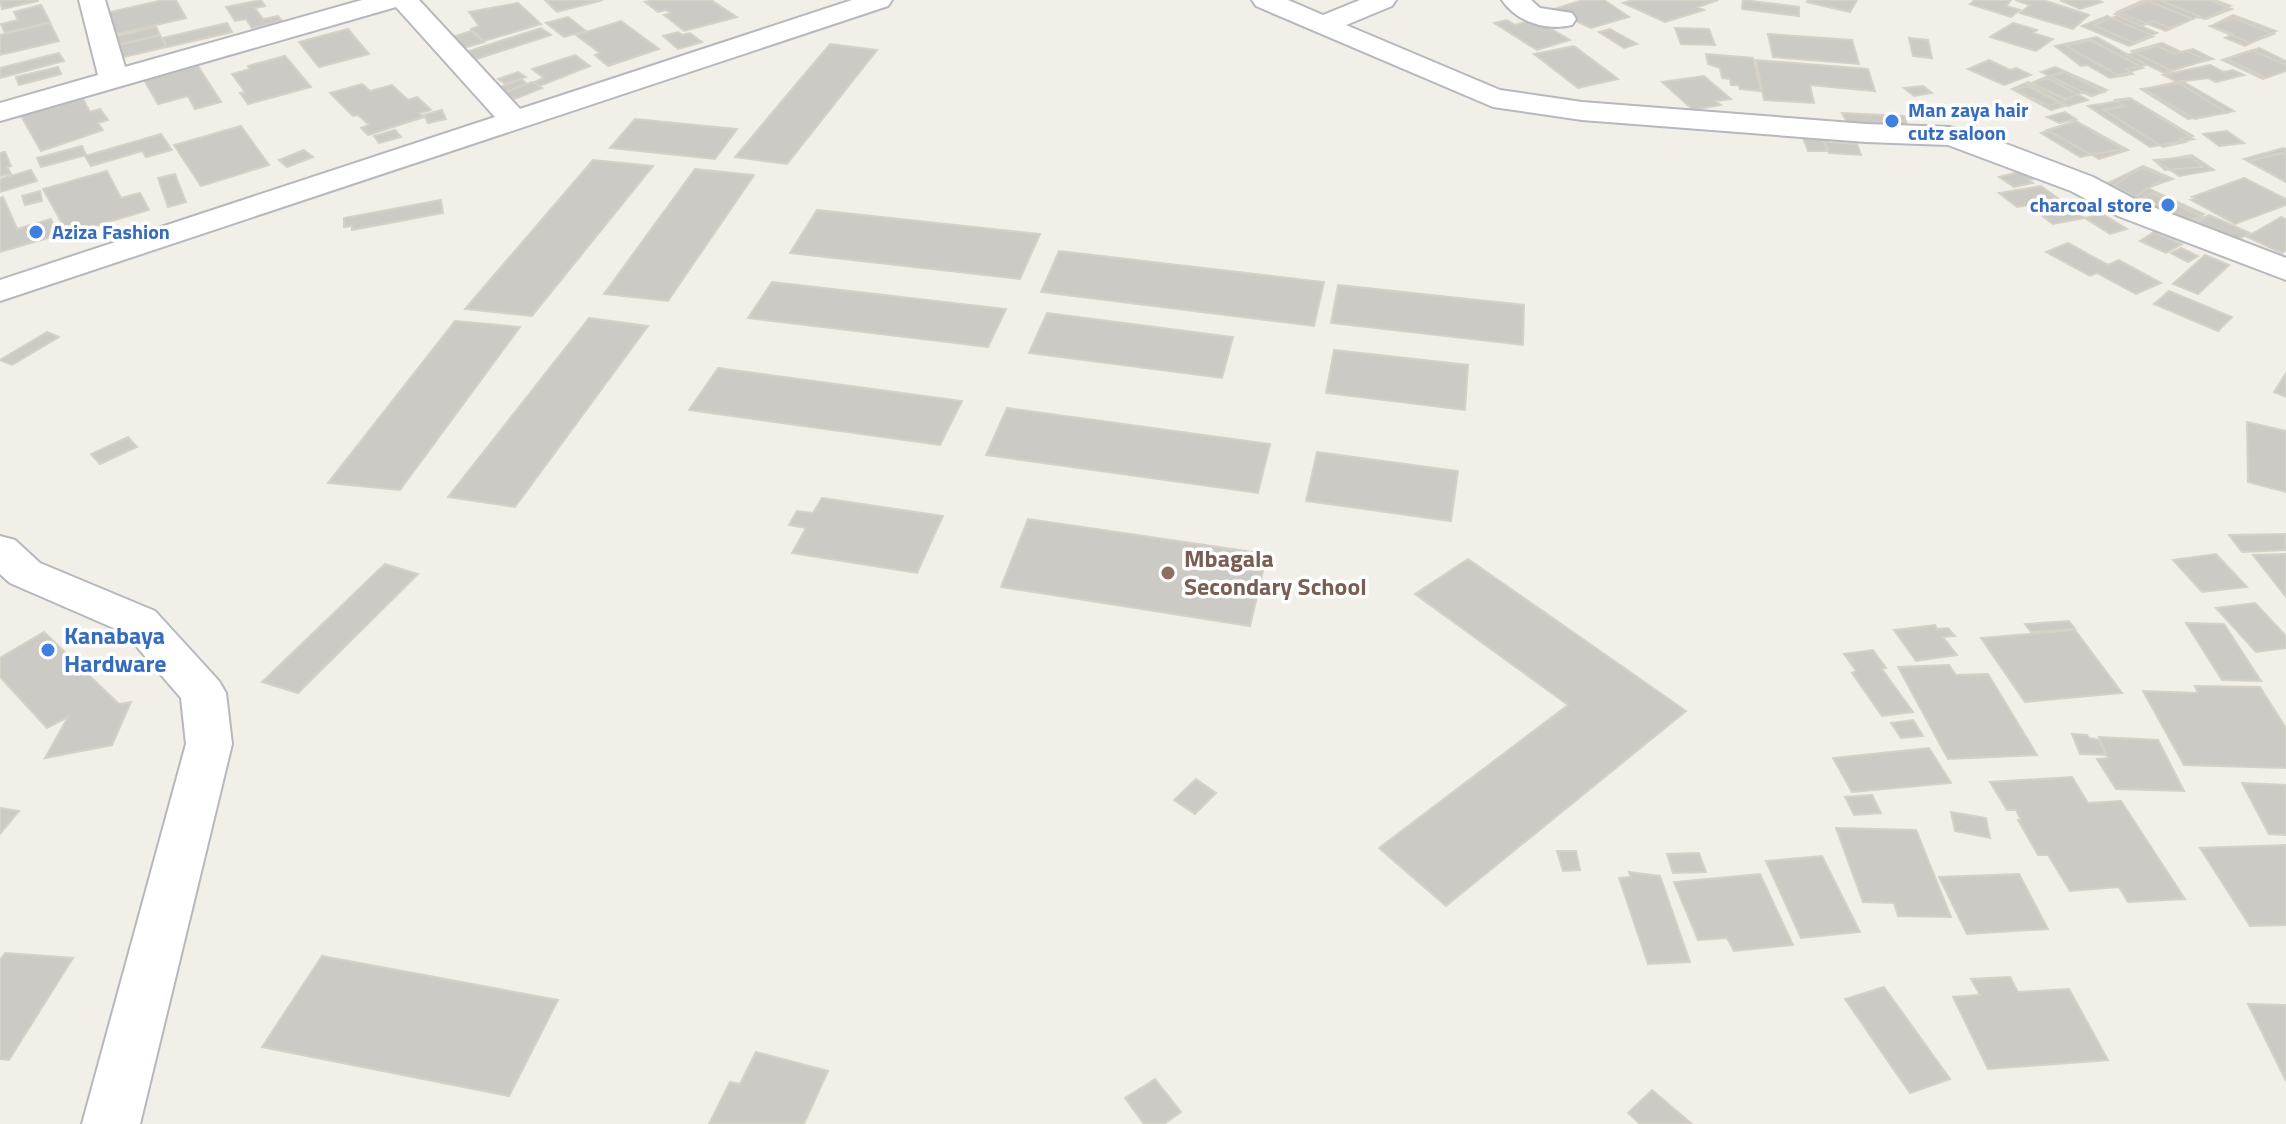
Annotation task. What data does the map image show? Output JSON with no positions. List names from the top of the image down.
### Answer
{
  "places": [
    "Man zaya hair cutz saloon",
    "charcoal store",
    "Aziza Fashion",
    "Mbagala Secondary School",
    "Kanabaya Hardware"
  ]
}
